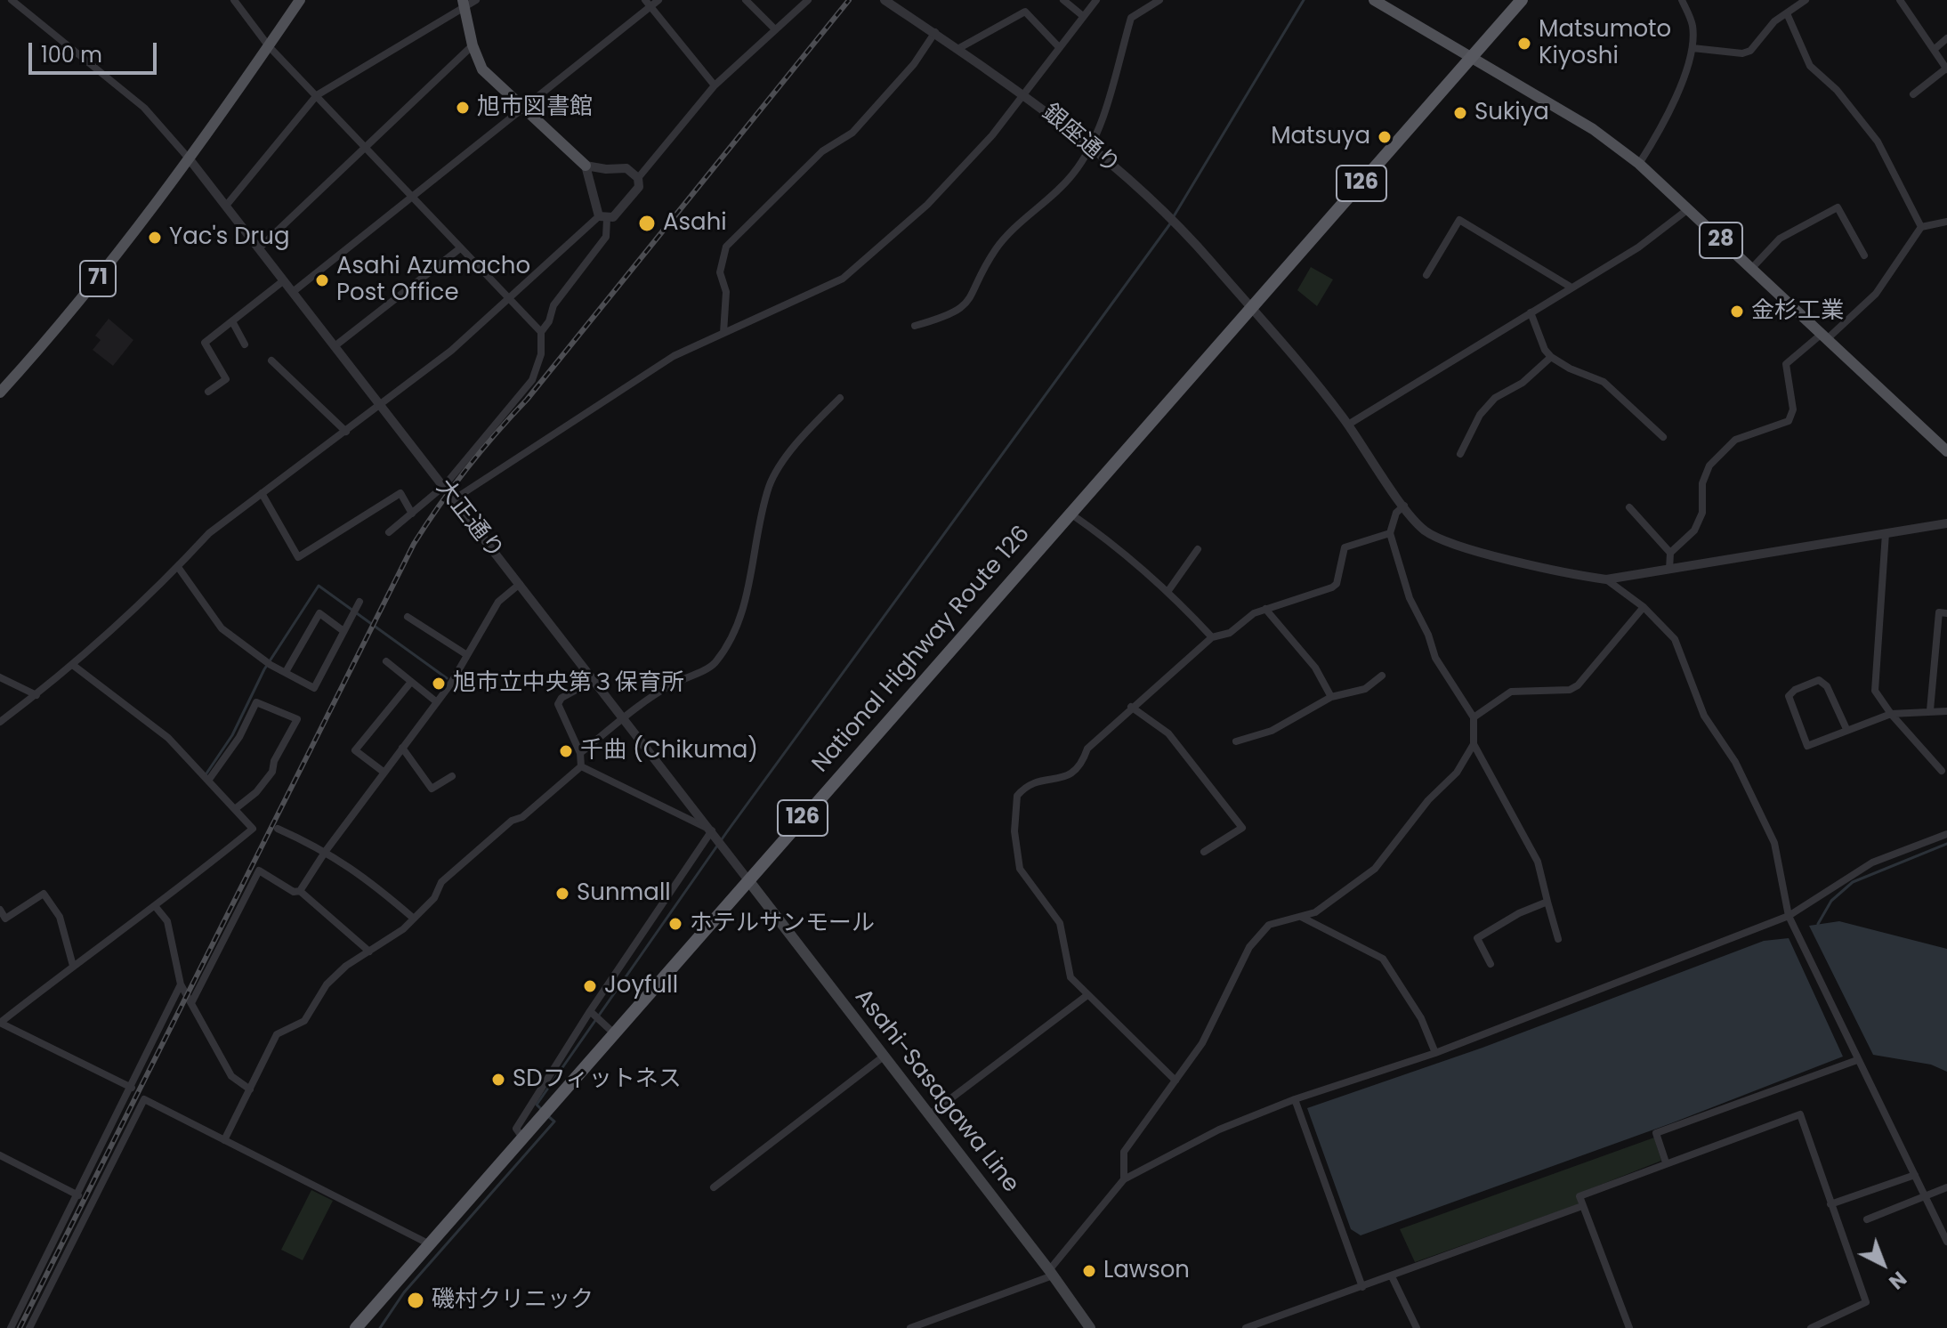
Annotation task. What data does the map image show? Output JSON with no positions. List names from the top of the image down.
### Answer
{
  "streets": {
    "highway": ["126", "National Highway Route 126"],
    "main road": ["28", "71", "Asahi-Sasagawa Line"],
    "street": ["銀座通り", "大正通り"]
  },
  "crossings": [
    ["銀座通り", "National Highway Route 126"],
    ["28", "National Highway Route 126"],
    ["71", "大正通り"],
    ["大正通り", "National Highway Route 126"],
    ["大正通り", "Asahi-Sasagawa Line"],
    ["National Highway Route 126", "Asahi-Sasagawa Line"]
  ],
  "places": [
    "Matsumoto Kiyoshi",
    "旭市図書館",
    "Sukiya",
    "Matsuya",
    "Asahi",
    "Yac's Drug",
    "Asahi Azumacho Post Office",
    "金杉工業",
    "旭市立中央第３保育所",
    "千曲 (Chikuma)",
    "Sunmall",
    "ホテルサンモール",
    "Joyfull",
    "SDフィットネス",
    "Lawson",
    "磯村クリニック"
  ],
  "scale_bar": "100 m",
  "north": "bottom right"
}
